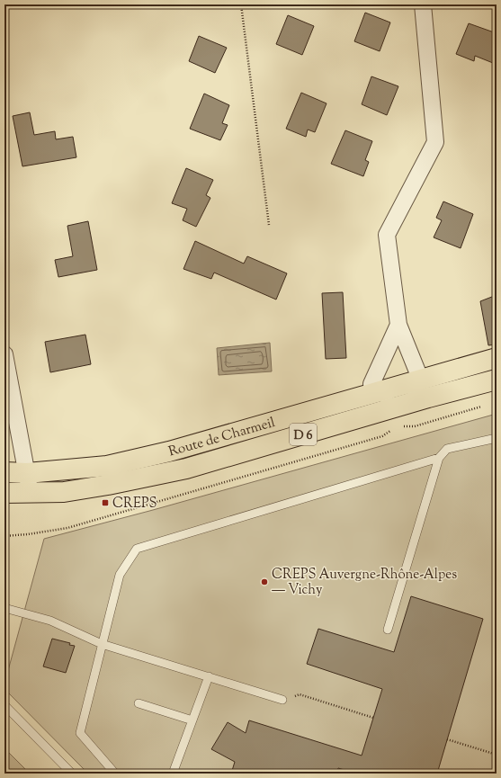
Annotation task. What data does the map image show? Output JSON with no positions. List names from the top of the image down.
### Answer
{
  "streets": {
    "main road": ["D 6", "Route de Charmeil"]
  },
  "places": {
    "transit": ["CREPS"],
    "other": ["CREPS Auvergne-Rhône-Alpes — Vichy"]
  }
}
